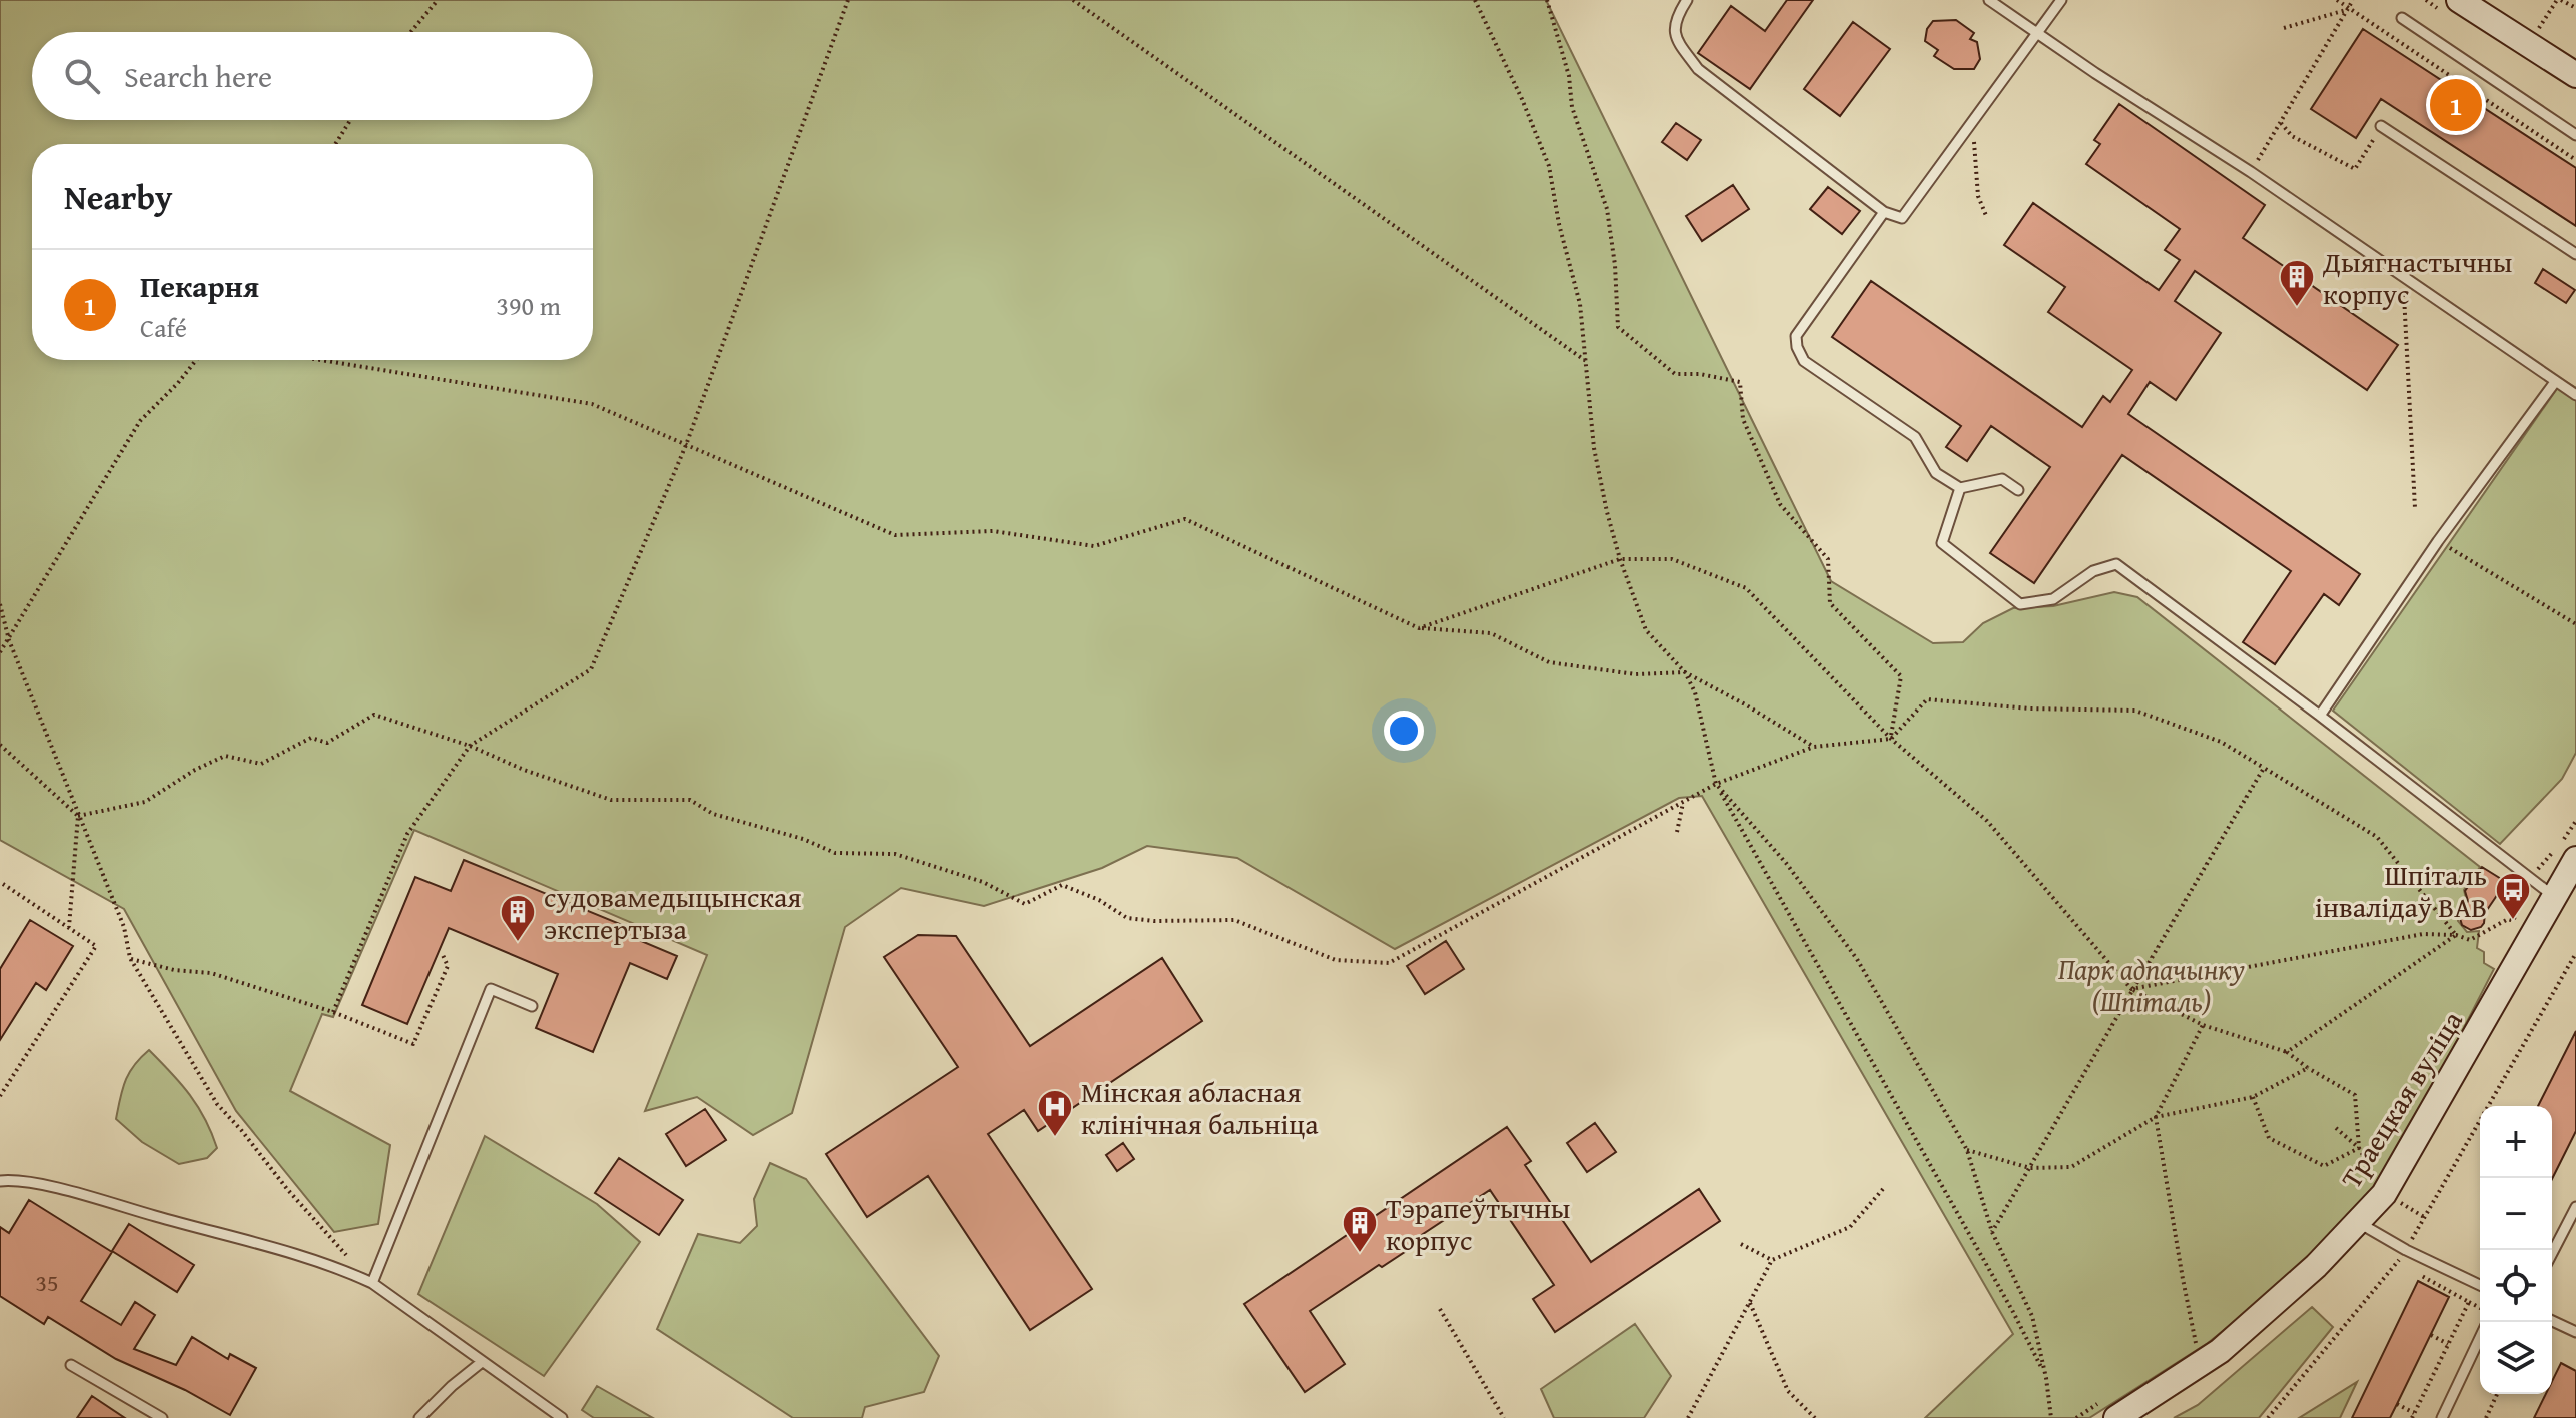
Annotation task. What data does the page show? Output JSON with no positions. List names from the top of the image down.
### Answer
{
  "streets": {
    "street": ["Траецкая вуліца"]
  },
  "parks": ["Парк адпачынку (Шпіталь)"],
  "places": {
    "building": ["Дыягнастычны корпус", "судовамедыцынская экспертыза", "Тэрапеўтычны корпус"],
    "bus stop": ["Шпіталь інвалідаў ВАВ"],
    "hospital": ["Мінская абласная клінічная бальніца"]
  },
  "house_numbers": ["35"],
  "page": {
    "search": "Search here",
    "pins": "1",
    "heading": "Nearby",
    "list": [
      {
        "mark": "1",
        "name": "Пекарня",
        "note": "Café",
        "value": "390 m"
      }
    ],
    "map_buttons": ["+", "−"]
  }
}
